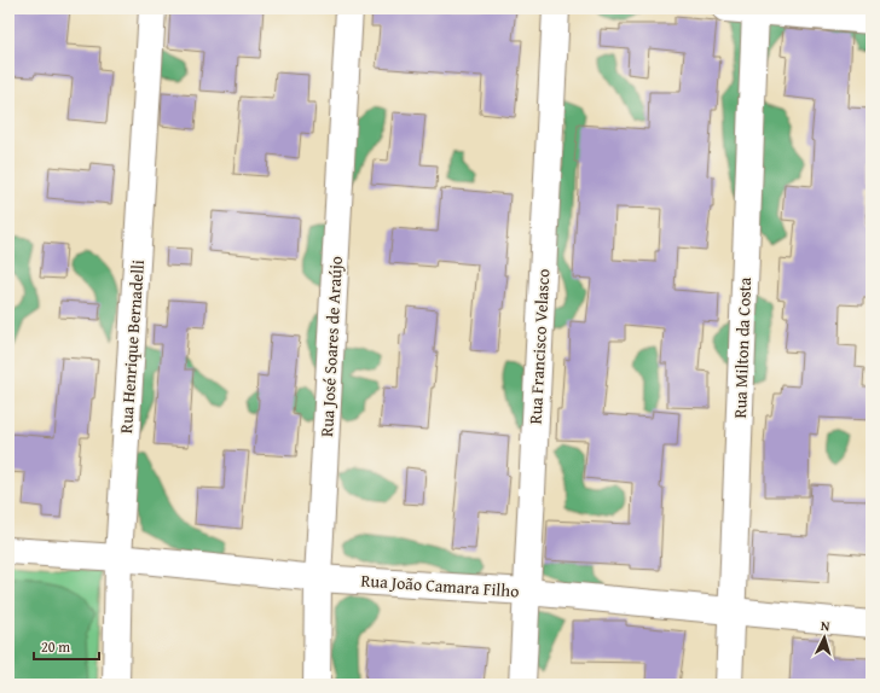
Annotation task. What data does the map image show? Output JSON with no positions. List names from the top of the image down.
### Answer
{
  "streets": {
    "street": [
      "Rua Henrique Bernadelli",
      "Rua José Soares de Araújo",
      "Rua Francisco Velasco",
      "Rua Milton da Costa",
      "Rua João Camara Filho"
    ]
  },
  "crossings": [
    ["Rua Henrique Bernadelli", "Rua João Camara Filho"],
    ["Rua José Soares de Araújo", "Rua João Camara Filho"],
    ["Rua Francisco Velasco", "Rua João Camara Filho"],
    ["Rua Milton da Costa", "Rua João Camara Filho"]
  ],
  "scale_bar": "20 m",
  "north": "top"
}
